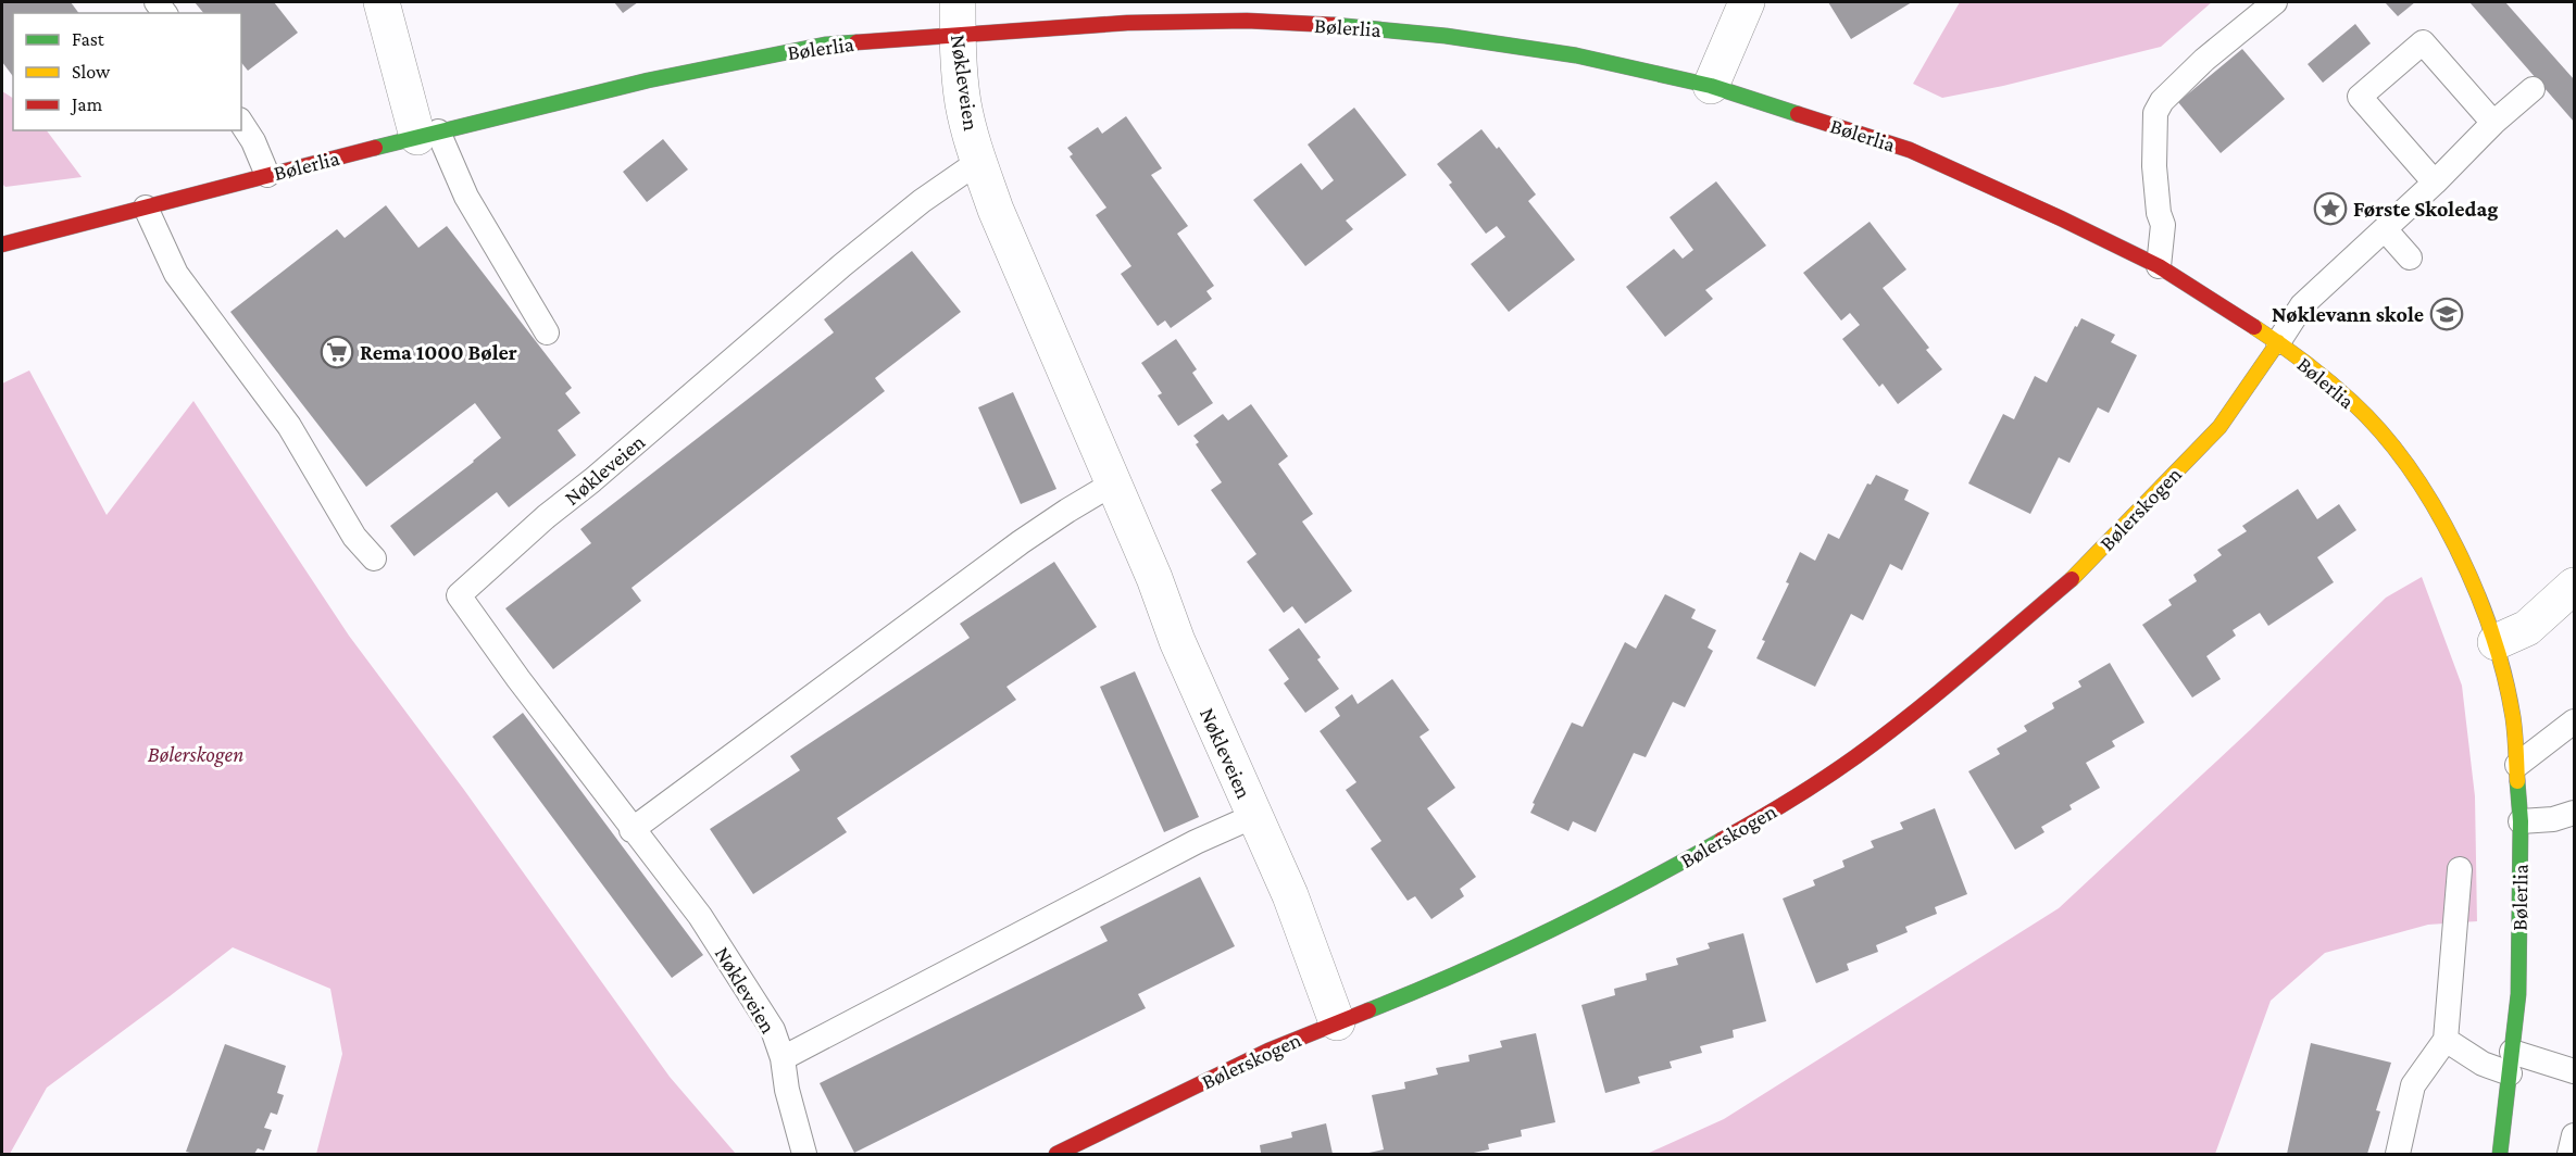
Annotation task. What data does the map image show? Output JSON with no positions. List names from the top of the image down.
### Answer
{
  "streets": {
    "street": ["Bølerlia", "Nøkleveien", "Bølerskogen"]
  },
  "crossings": [
    ["Bølerlia", "Nøkleveien"],
    ["Bølerlia", "Bølerskogen"],
    ["Nøkleveien", "Bølerskogen"]
  ],
  "parks": ["Bølerskogen"],
  "places": {
    "place": ["Første Skoledag"],
    "school or university": ["Nøklevann skole"],
    "supermarket": ["Rema 1000 Bøler"]
  },
  "legend": ["Fast", "Slow", "Jam"]
}
